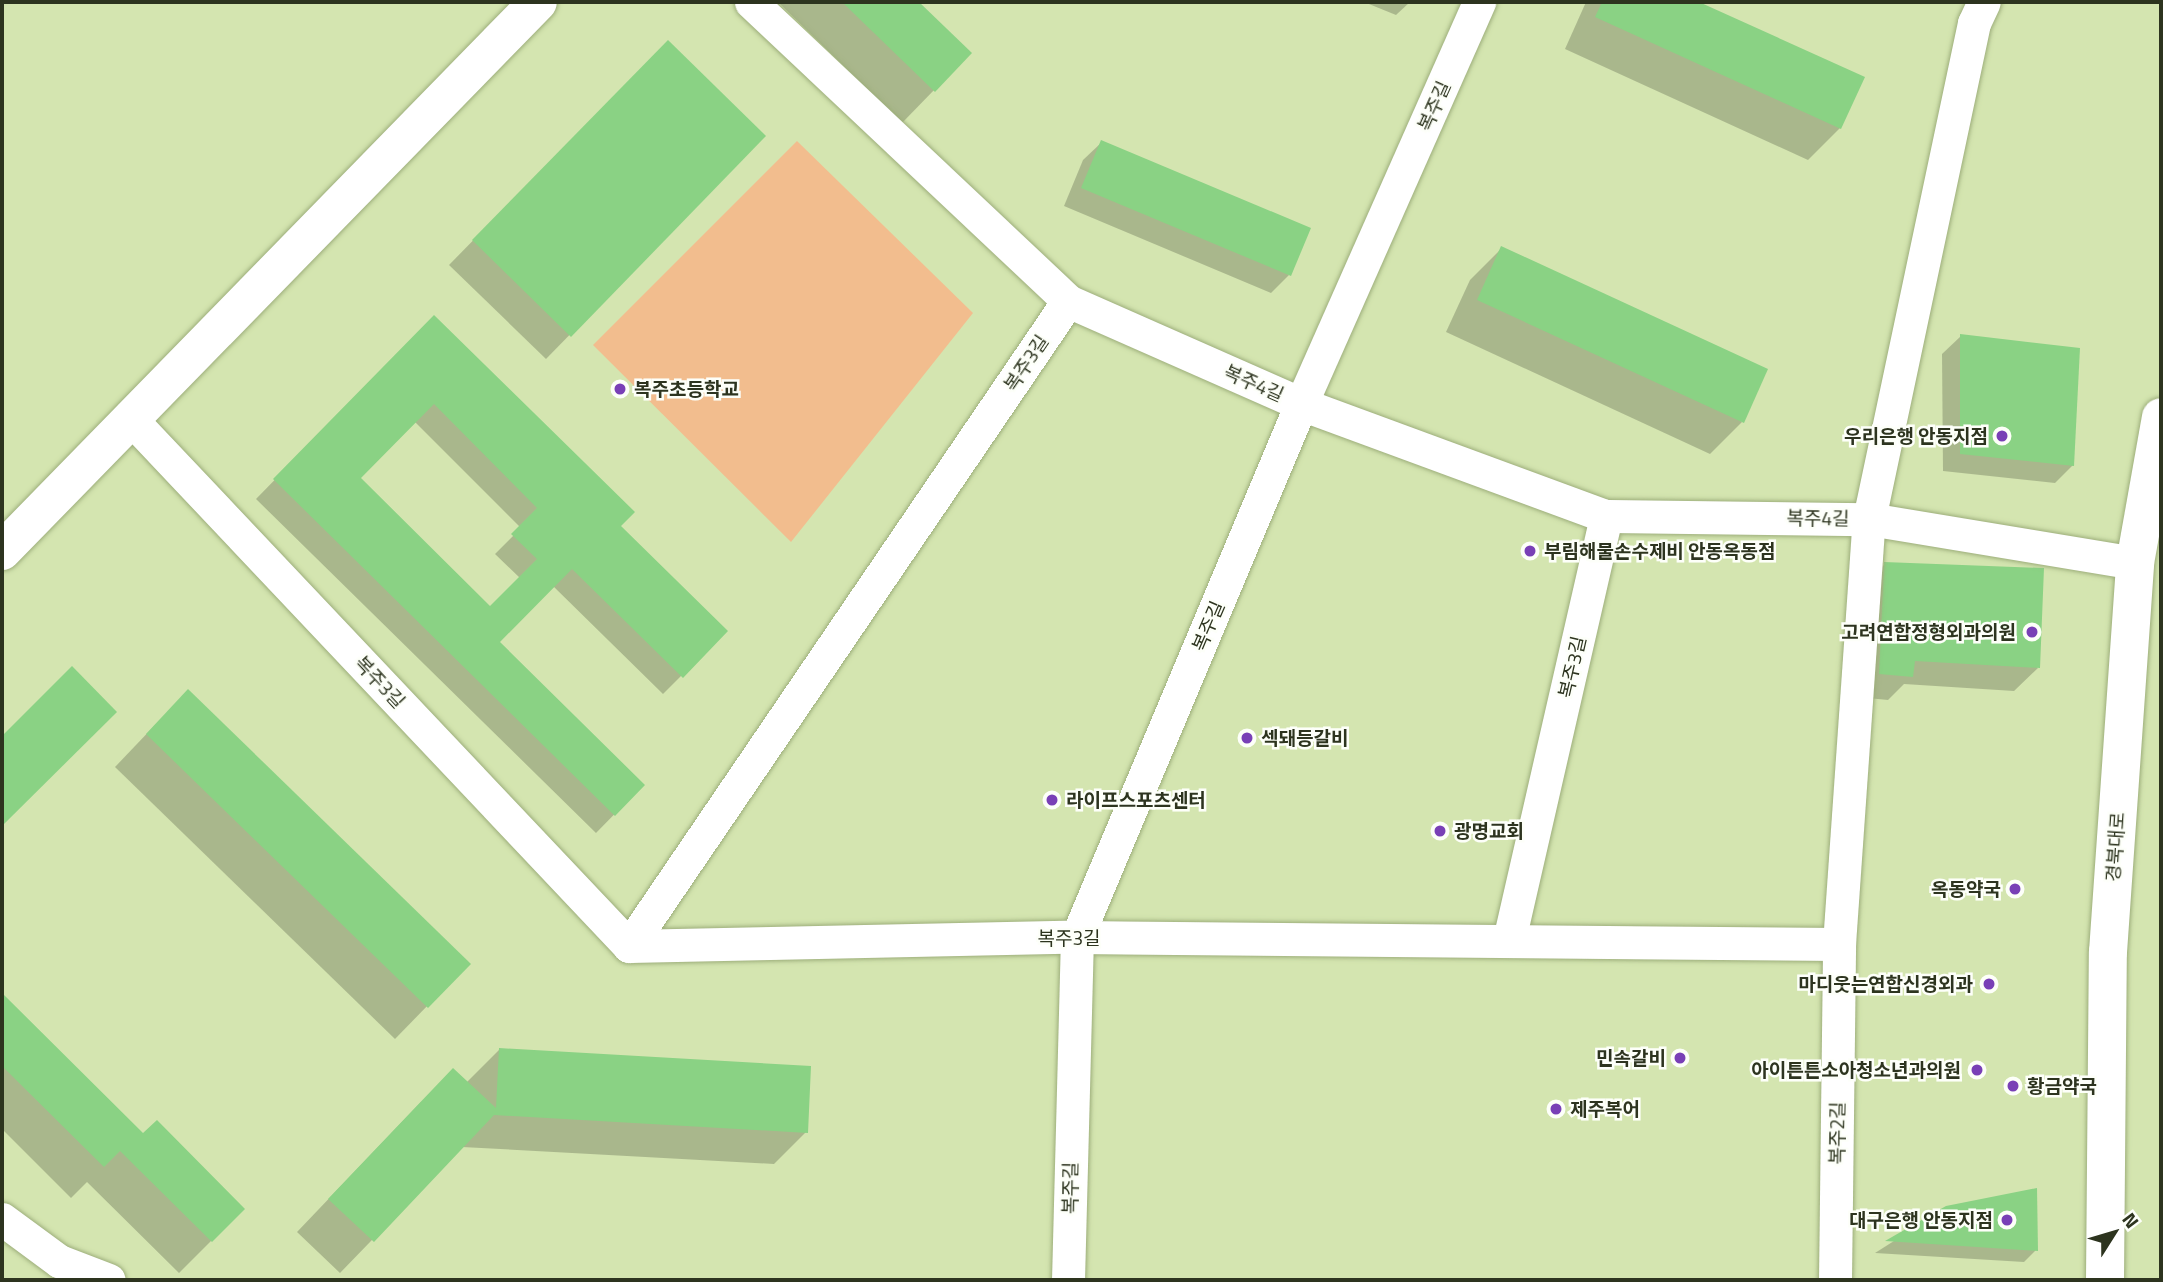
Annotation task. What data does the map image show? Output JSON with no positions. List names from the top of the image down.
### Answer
{
  "streets": {
    "street": [
      "복주길",
      "복주3길",
      "복주4길",
      "경북대로",
      "복주2길"
    ]
  },
  "crossings": [
    ["복주길", "복주3길"],
    ["복주길", "복주4길"],
    ["복주3길", "복주4길"],
    ["복주3길", "복주2길"],
    ["복주4길", "경북대로"],
    ["복주4길", "복주2길"]
  ],
  "places": [
    "복주초등학교",
    "우리은행 안동지점",
    "부림해물손수제비 안동옥동점",
    "고려연합정형외과의원",
    "섹돼등갈비",
    "라이프스포츠센터",
    "광명교회",
    "옥동약국",
    "마디웃는연합신경외과",
    "민속갈비",
    "아이튼튼소아청소년과의원",
    "황금약국",
    "제주복어",
    "대구은행 안동지점"
  ],
  "north": "top right"
}
